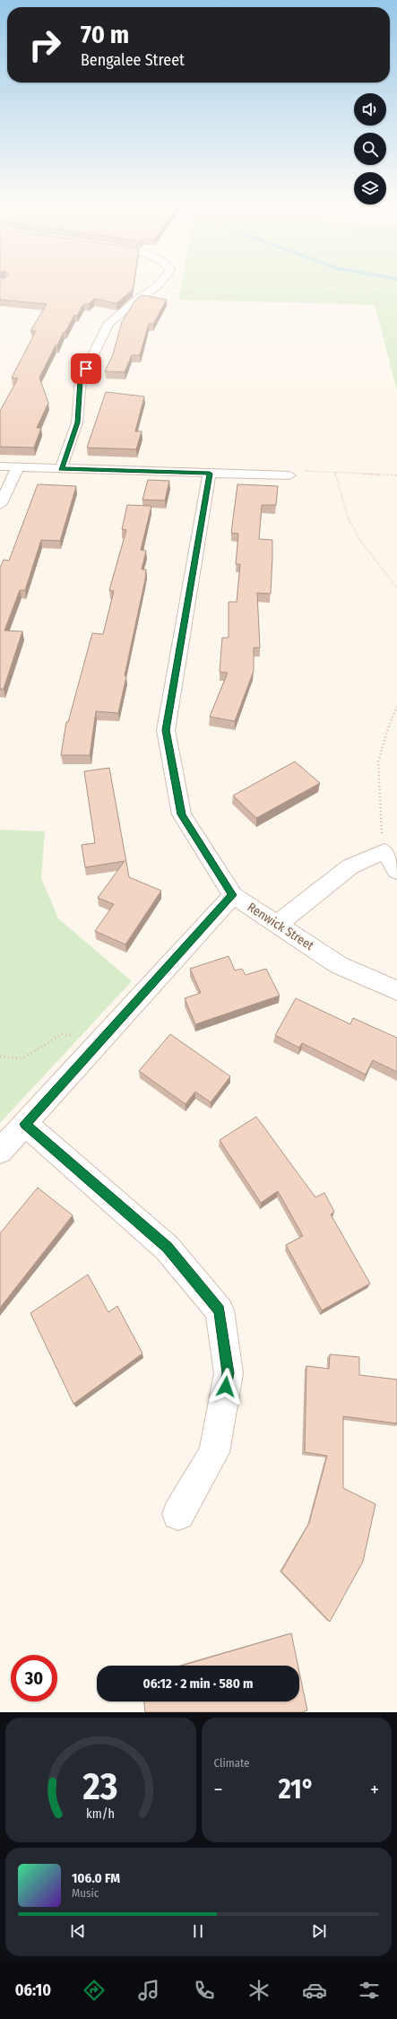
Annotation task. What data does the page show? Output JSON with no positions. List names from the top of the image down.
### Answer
{
  "streets": {
    "street": ["Renwick Street"]
  },
  "page": {
    "turn": ["70 m", "Bengalee Street"],
    "limit": "30",
    "trip": "06:12 · 2 min · 580 m",
    "tile": "Climate",
    "heat": ["−", "21°", "+"],
    "song": ["106.0 FM", "Music"],
    "tabs": "06:10",
    "gauge": ["23", "km/h"]
  }
}
